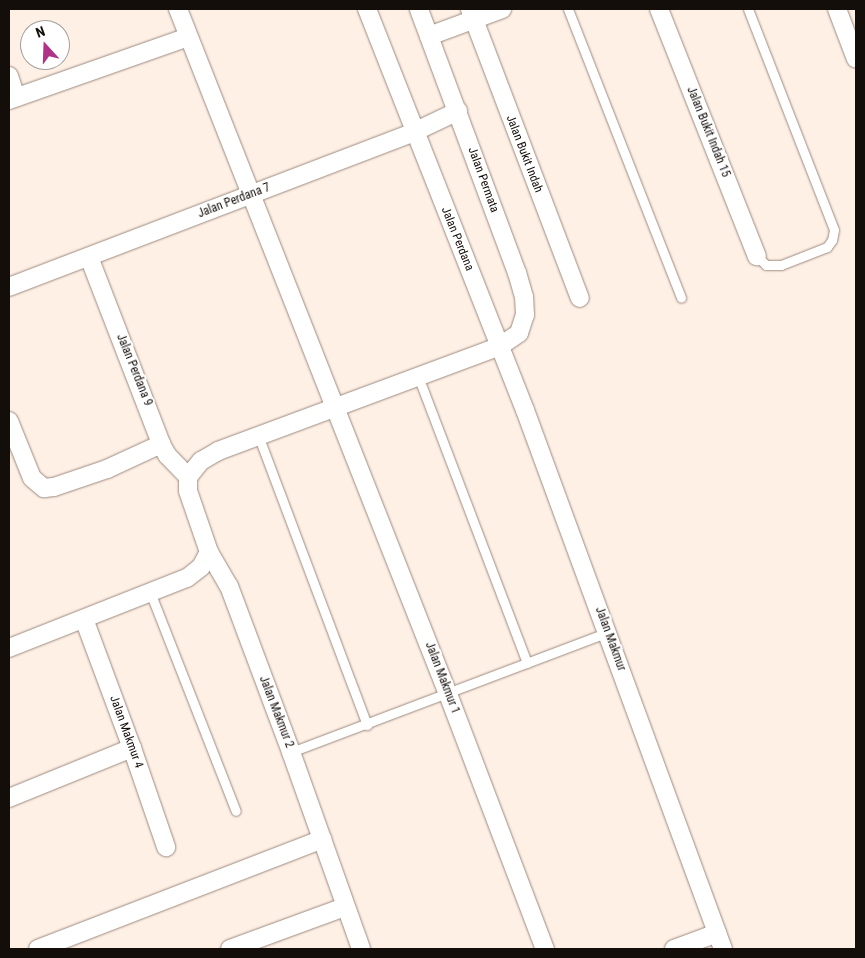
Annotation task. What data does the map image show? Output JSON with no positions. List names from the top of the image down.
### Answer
{
  "streets": {
    "street": [
      "Jalan Bukit Indah 15",
      "Jalan Bukit Indah",
      "Jalan Permata",
      "Jalan Perdana 7",
      "Jalan Perdana",
      "Jalan Perdana 9",
      "Jalan Makmur",
      "Jalan Makmur 1",
      "Jalan Makmur 2",
      "Jalan Makmur 4"
    ]
  },
  "crossings": [
    ["Jalan Permata", "Jalan Perdana 7"],
    ["Jalan Permata", "Jalan Perdana"],
    ["Jalan Permata", "Jalan Makmur"],
    ["Jalan Perdana 7", "Jalan Perdana"],
    ["Jalan Perdana 7", "Jalan Perdana 9"],
    ["Jalan Perdana 7", "Jalan Makmur 1"],
    ["Jalan Perdana", "Jalan Makmur"],
    ["Jalan Perdana 9", "Jalan Makmur 2"]
  ],
  "north": "top"
}
